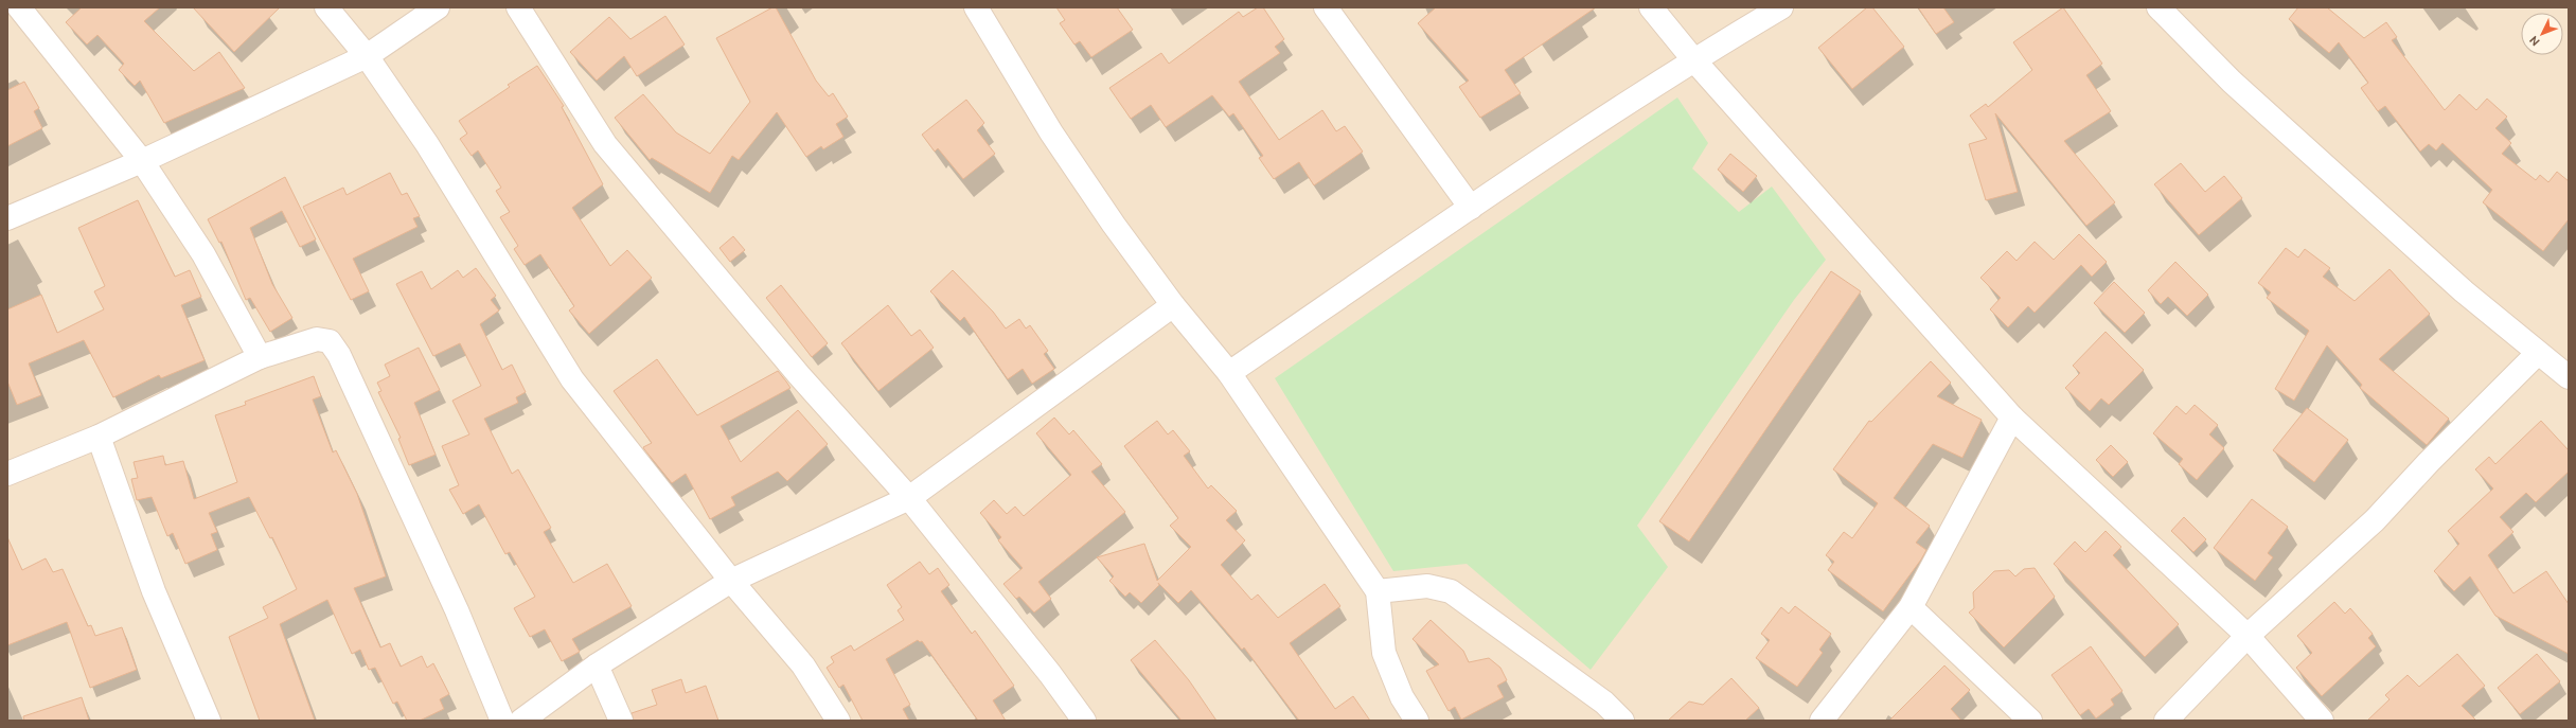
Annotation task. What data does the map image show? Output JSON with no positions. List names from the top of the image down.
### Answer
{
  "north": "bottom left"
}
